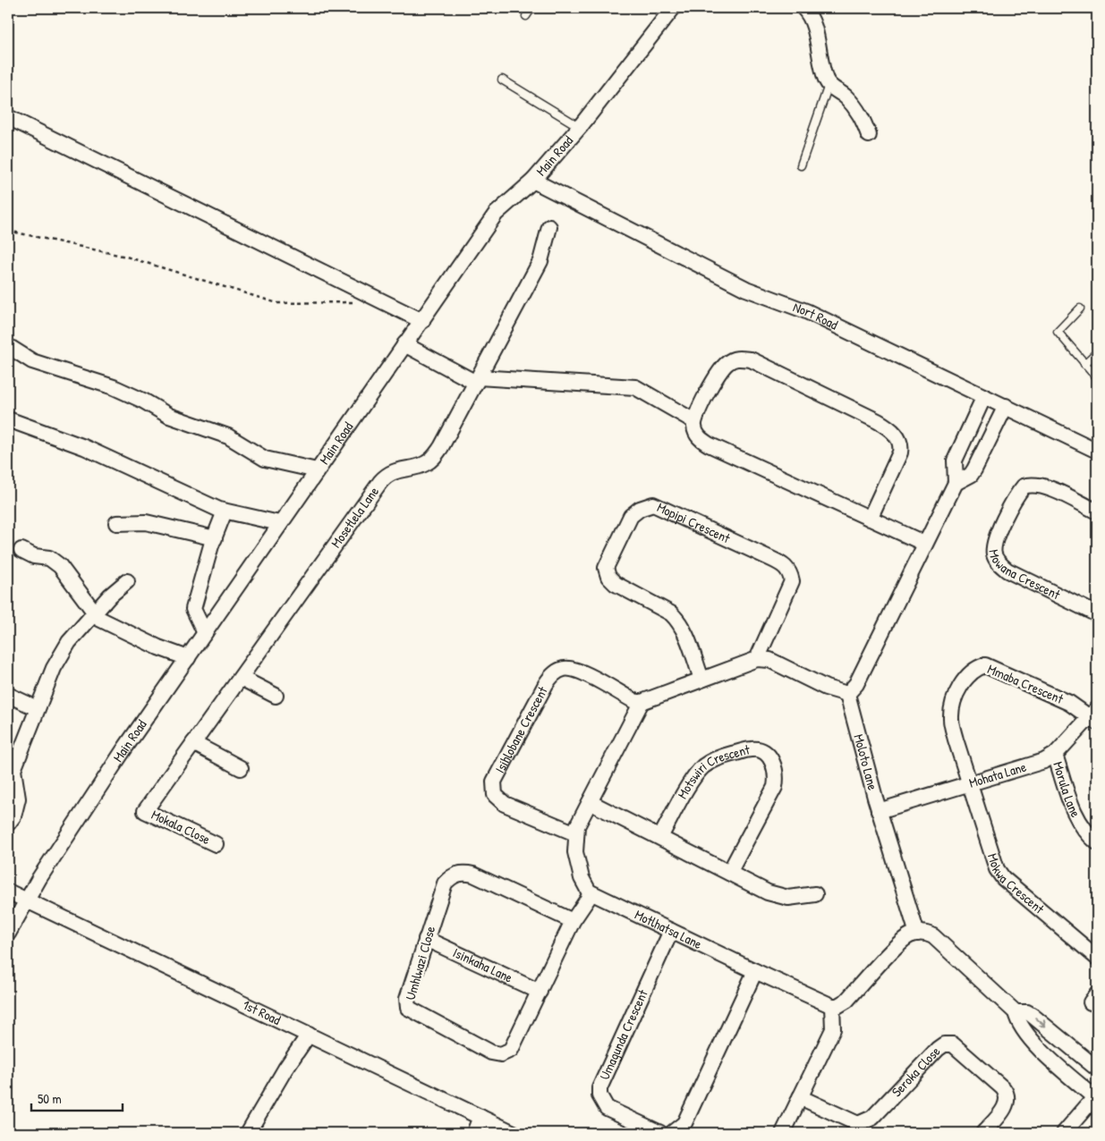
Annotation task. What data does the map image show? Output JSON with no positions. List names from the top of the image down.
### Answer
{
  "streets": {
    "street": [
      "Main Road",
      "Nort Road",
      "Mosetlela Lane",
      "Mopipi Crescent",
      "Mowana Crescent",
      "Mmaba Crescent",
      "Isihlobane Crescent",
      "Moloto Lane",
      "Mohata Lane",
      "Motswiri Crescent",
      "Morula Lane",
      "Mokala Close",
      "Mokwa Crescent",
      "Motlhatsa Lane",
      "Umhlwazi Close",
      "Isinkaha Lane",
      "1st Road",
      "Umagunda Crescent",
      "Seroka Close"
    ]
  },
  "crossings": [
    ["Main Road", "Nort Road"],
    ["Main Road", "1st Road"],
    ["Mosetlela Lane", "Mokala Close"],
    ["Mmaba Crescent", "Mohata Lane"],
    ["Mmaba Crescent", "Mokwa Crescent"],
    ["Moloto Lane", "Mohata Lane"],
    ["Mohata Lane", "Morula Lane"],
    ["Mohata Lane", "Mokwa Crescent"],
    ["Motlhatsa Lane", "Umhlwazi Close"],
    ["Motlhatsa Lane", "Umagunda Crescent"],
    ["Umhlwazi Close", "Isinkaha Lane"]
  ],
  "scale_bar": "50 m"
}
